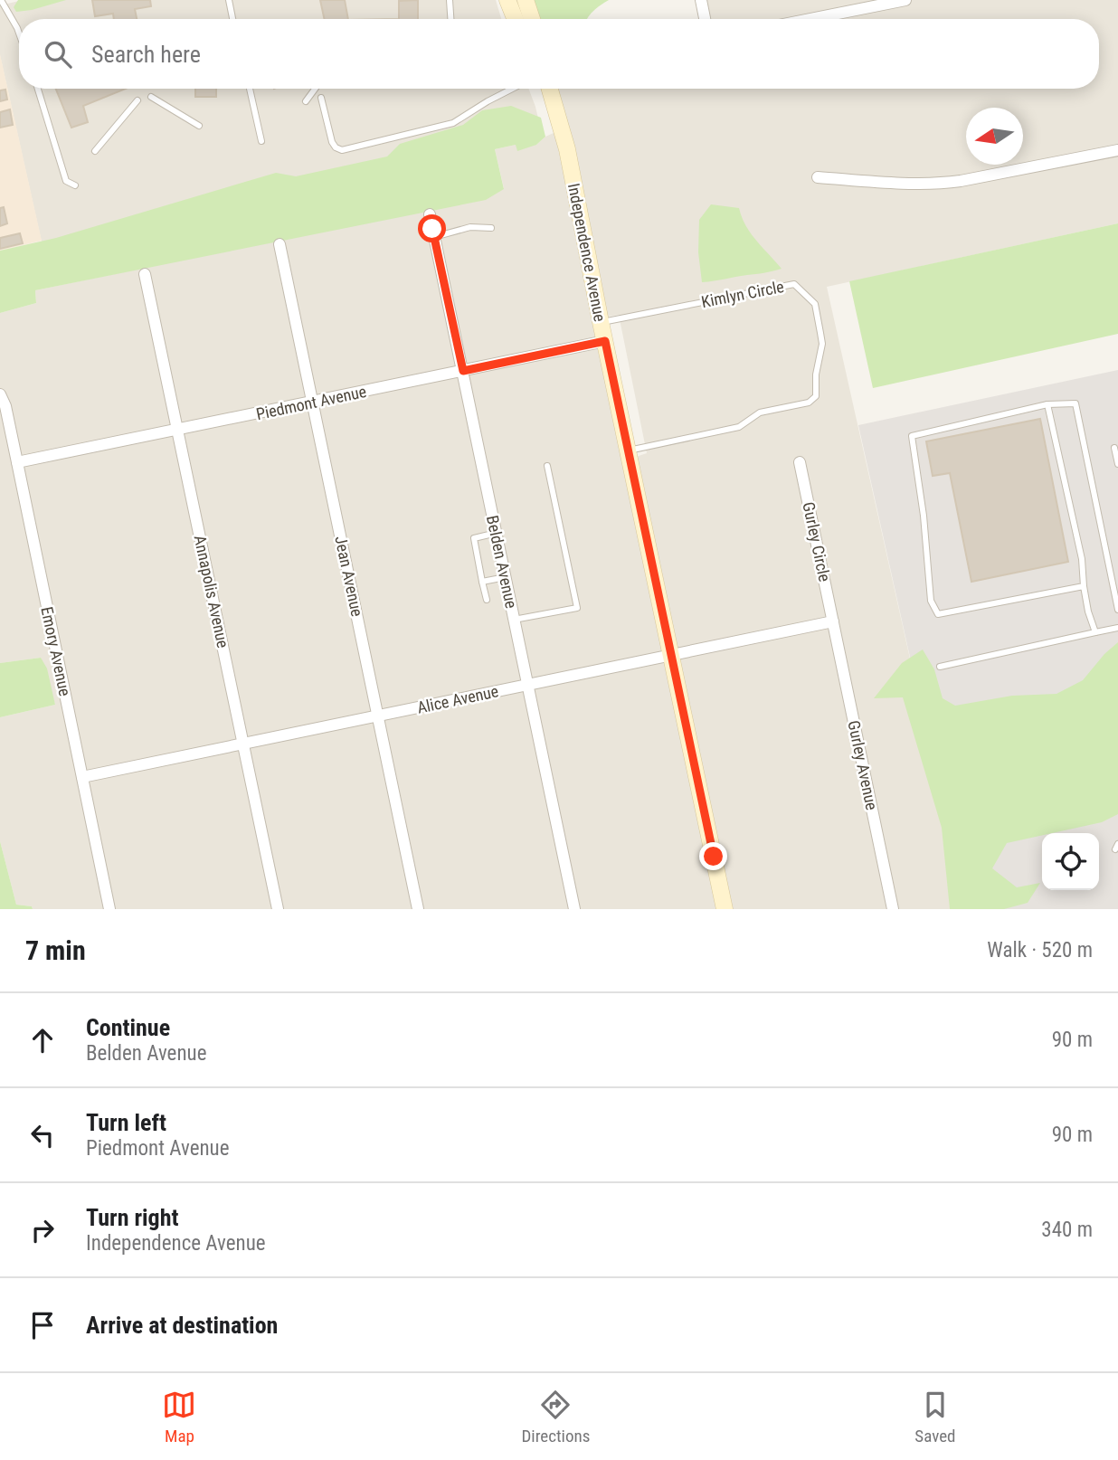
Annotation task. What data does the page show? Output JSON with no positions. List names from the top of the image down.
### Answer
{
  "streets": {
    "street": [
      "Independence Avenue",
      "Piedmont Avenue",
      "Gurley Circle",
      "Belden Avenue",
      "Jean Avenue",
      "Annapolis Avenue",
      "Emory Avenue",
      "Alice Avenue",
      "Gurley Avenue"
    ],
    "lane": ["Kimlyn Circle"]
  },
  "crossings": [
    ["Independence Avenue", "Kimlyn Circle"],
    ["Independence Avenue", "Piedmont Avenue"],
    ["Independence Avenue", "Alice Avenue"],
    ["Piedmont Avenue", "Belden Avenue"],
    ["Piedmont Avenue", "Jean Avenue"],
    ["Piedmont Avenue", "Annapolis Avenue"],
    ["Piedmont Avenue", "Emory Avenue"],
    ["Gurley Circle", "Alice Avenue"],
    ["Gurley Circle", "Gurley Avenue"],
    ["Belden Avenue", "Alice Avenue"],
    ["Jean Avenue", "Alice Avenue"],
    ["Annapolis Avenue", "Alice Avenue"],
    ["Emory Avenue", "Alice Avenue"],
    ["Alice Avenue", "Gurley Avenue"]
  ],
  "north": "left",
  "page": {
    "search": "Search here",
    "heading": ["7 min", "Walk · 520 m"],
    "list": [
      ["Continue", "Belden Avenue", "90 m"],
      ["Turn left", "Piedmont Avenue", "90 m"],
      ["Turn right", "Independence Avenue", "340 m"],
      "Arrive at destination"
    ],
    "nav": ["Map", "Directions", "Saved"]
  }
}
